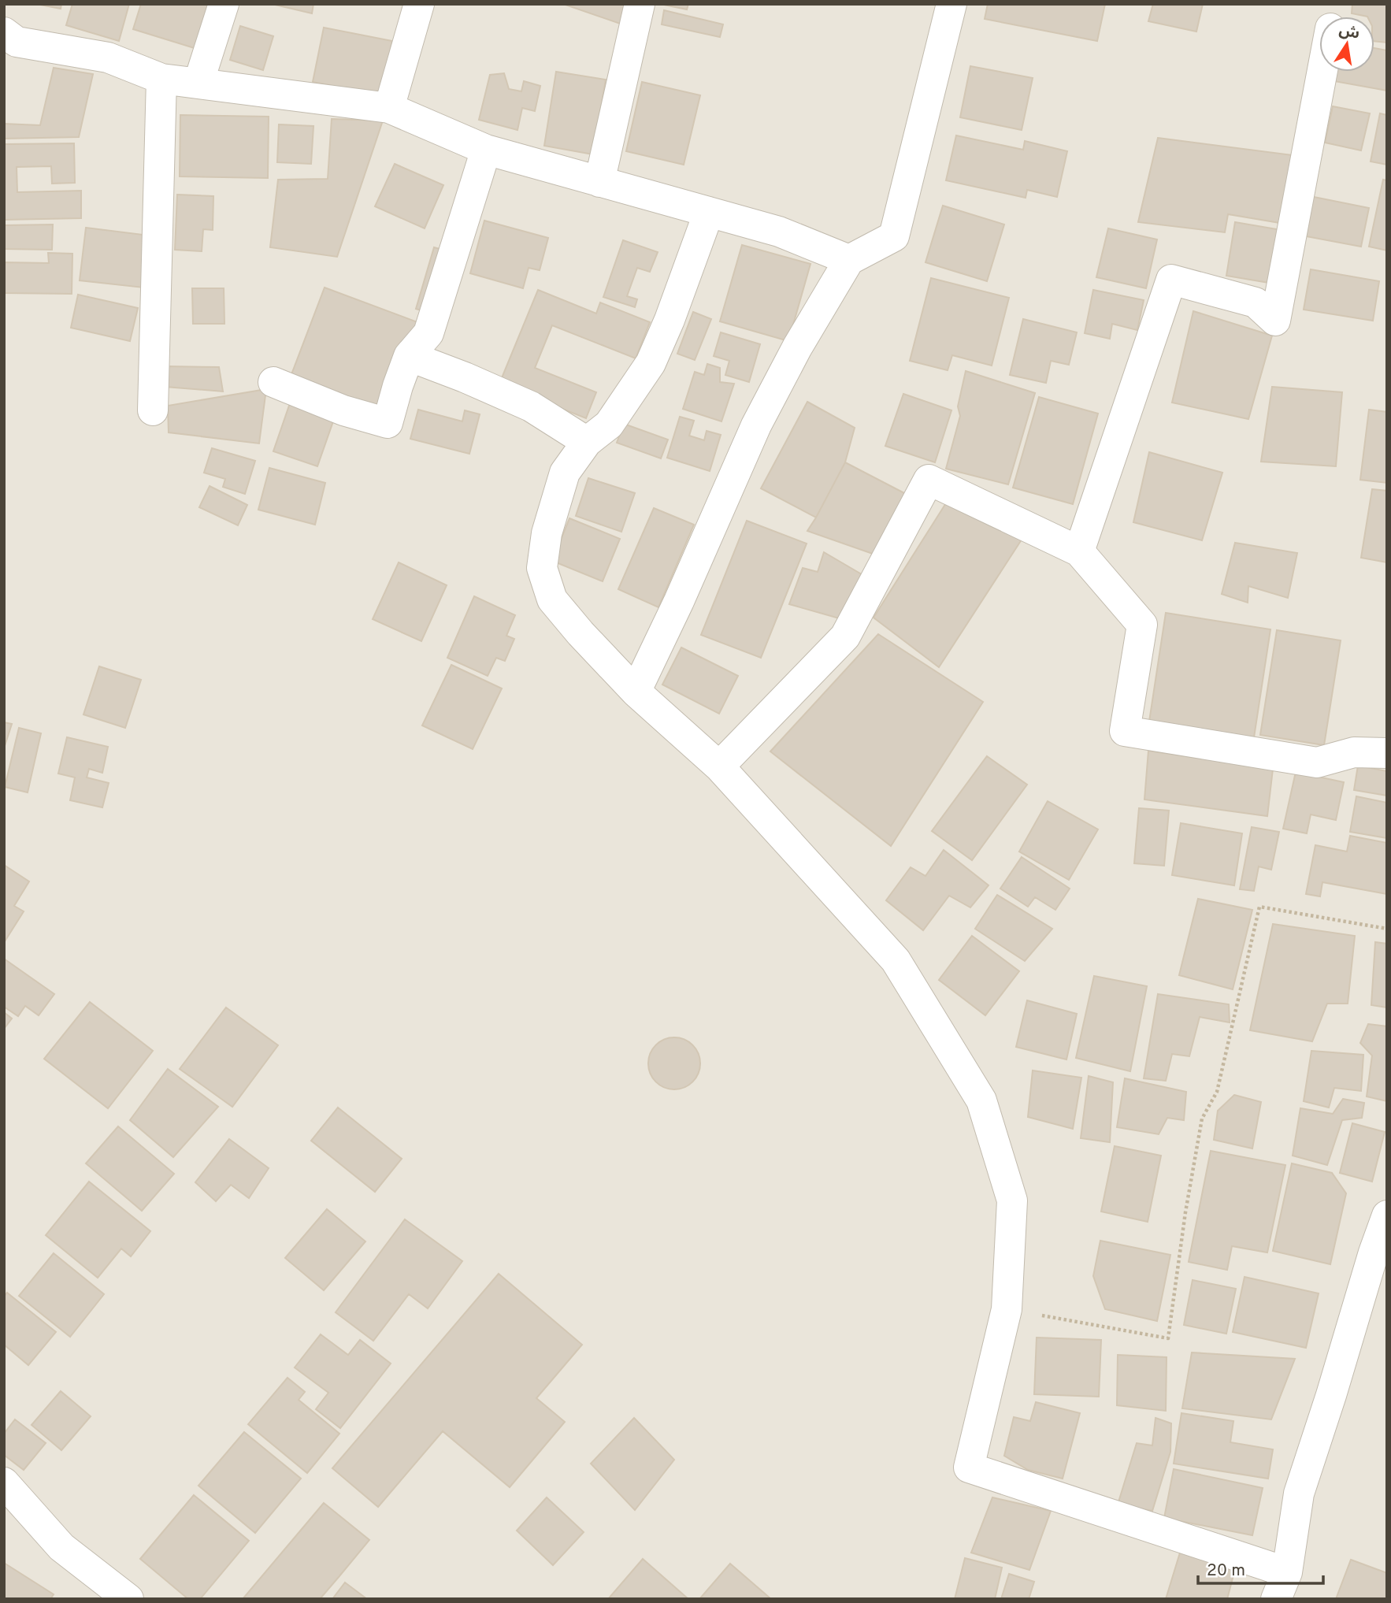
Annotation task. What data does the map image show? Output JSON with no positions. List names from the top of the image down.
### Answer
{
  "scale_bar": "20 m",
  "north": "top"
}
